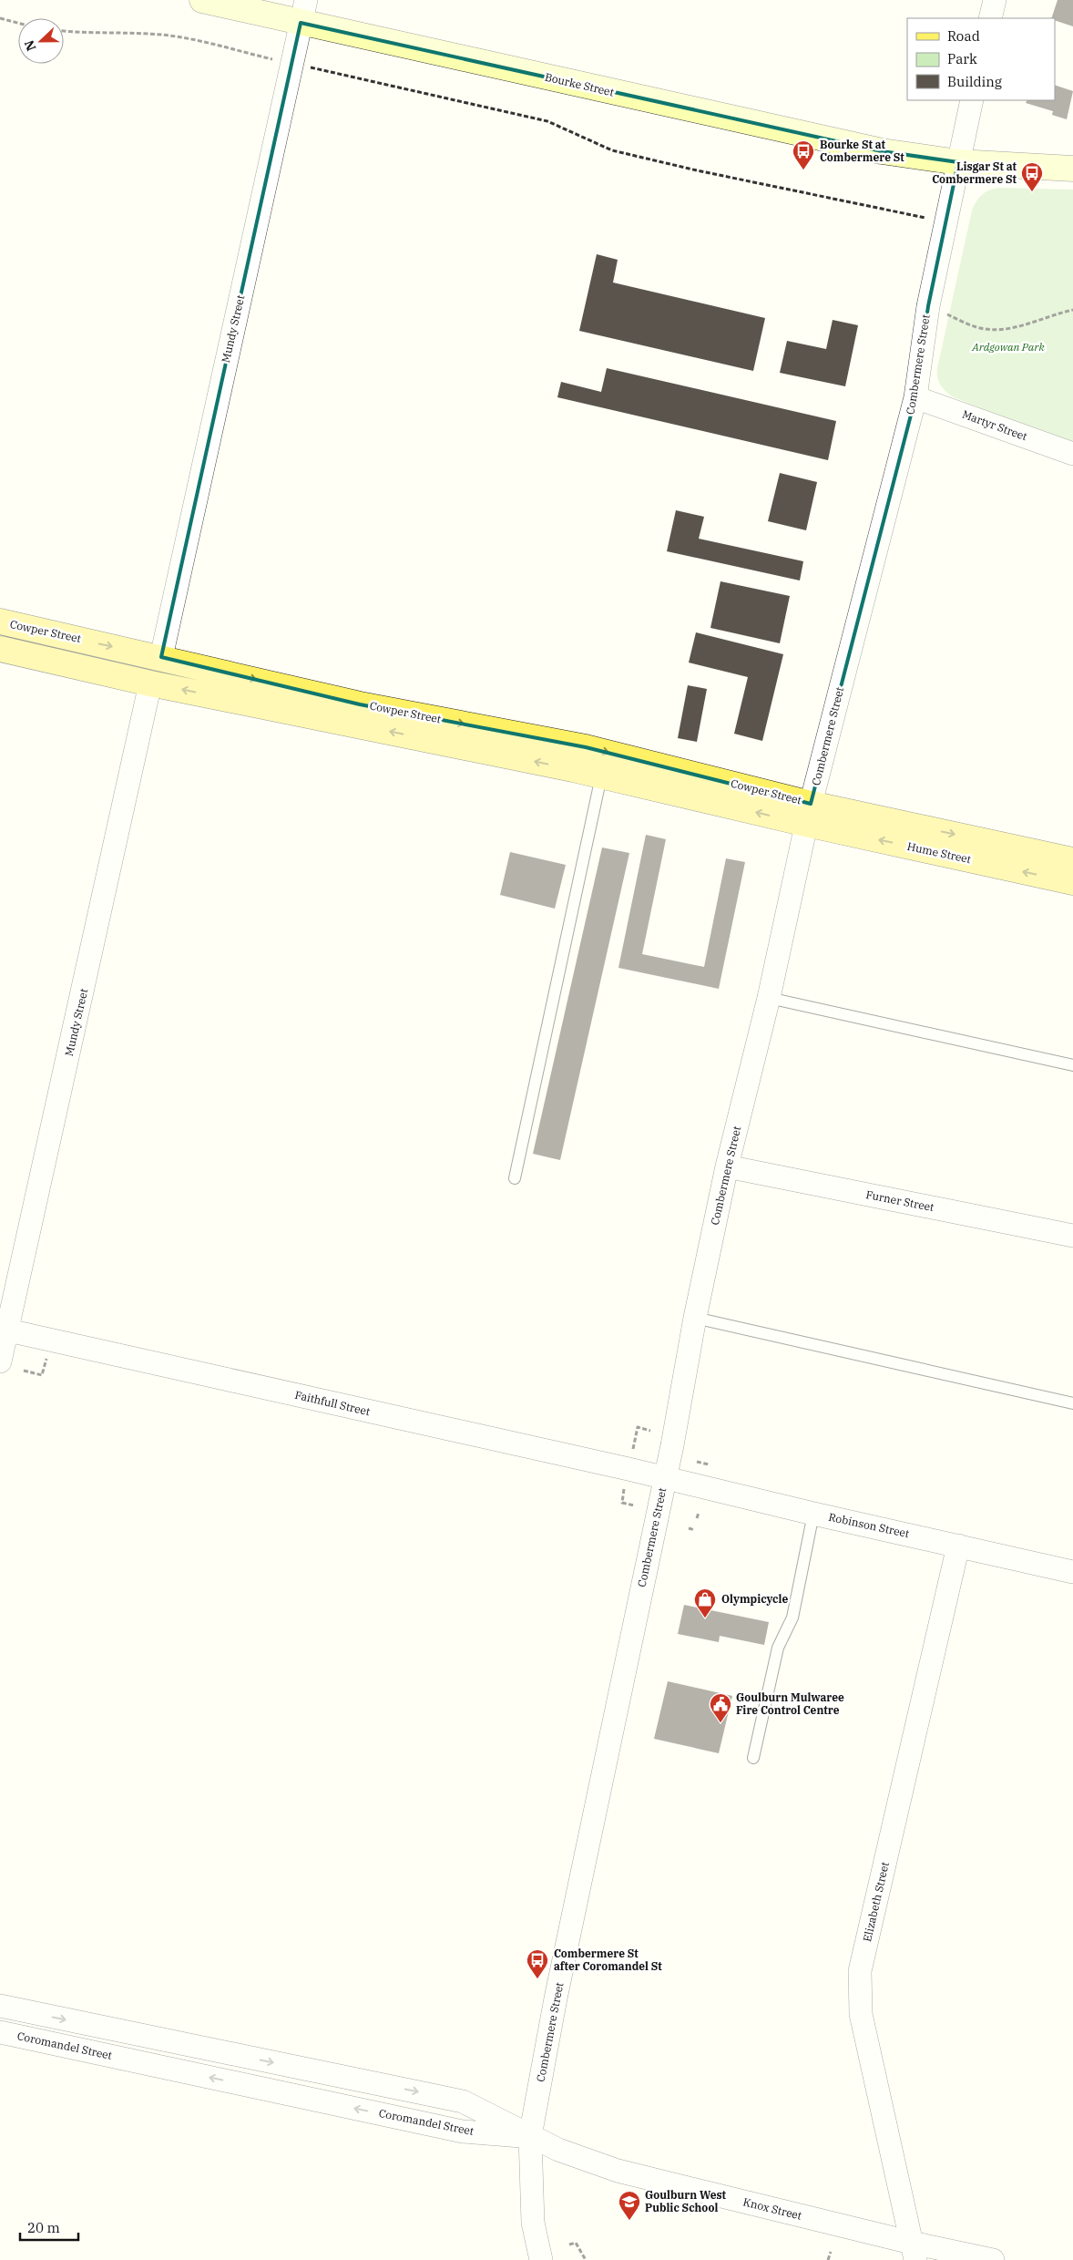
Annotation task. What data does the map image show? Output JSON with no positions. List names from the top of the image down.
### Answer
{
  "streets": {
    "main road": ["Cowper Street", "Hume Street"],
    "street": [
      "Bourke Street",
      "Mundy Street",
      "Combermere Street",
      "Martyr Street",
      "Furner Street",
      "Faithfull Street",
      "Robinson Street",
      "Elizabeth Street",
      "Coromandel Street",
      "Knox Street"
    ]
  },
  "crossings": [
    ["Bourke Street", "Mundy Street"],
    ["Bourke Street", "Combermere Street"],
    ["Mundy Street", "Cowper Street"],
    ["Mundy Street", "Faithfull Street"],
    ["Combermere Street", "Martyr Street"],
    ["Combermere Street", "Cowper Street"],
    ["Combermere Street", "Hume Street"],
    ["Combermere Street", "Furner Street"],
    ["Combermere Street", "Faithfull Street"],
    ["Combermere Street", "Robinson Street"],
    ["Combermere Street", "Coromandel Street"],
    ["Combermere Street", "Knox Street"],
    ["Cowper Street", "Hume Street"],
    ["Faithfull Street", "Robinson Street"],
    ["Robinson Street", "Elizabeth Street"],
    ["Elizabeth Street", "Knox Street"],
    ["Coromandel Street", "Knox Street"]
  ],
  "parks": ["Ardgowan Park"],
  "places": {
    "bus stop": ["Bourke St at Combermere St", "Lisgar St at Combermere St", "Combermere St after Coromandel St"],
    "shop": ["Olympicycle"],
    "public building": ["Goulburn Mulwaree Fire Control Centre"],
    "school or university": ["Goulburn West Public School"]
  },
  "legend": ["Road", "Park", "Building"],
  "scale_bar": "20 m",
  "north": "left"
}
